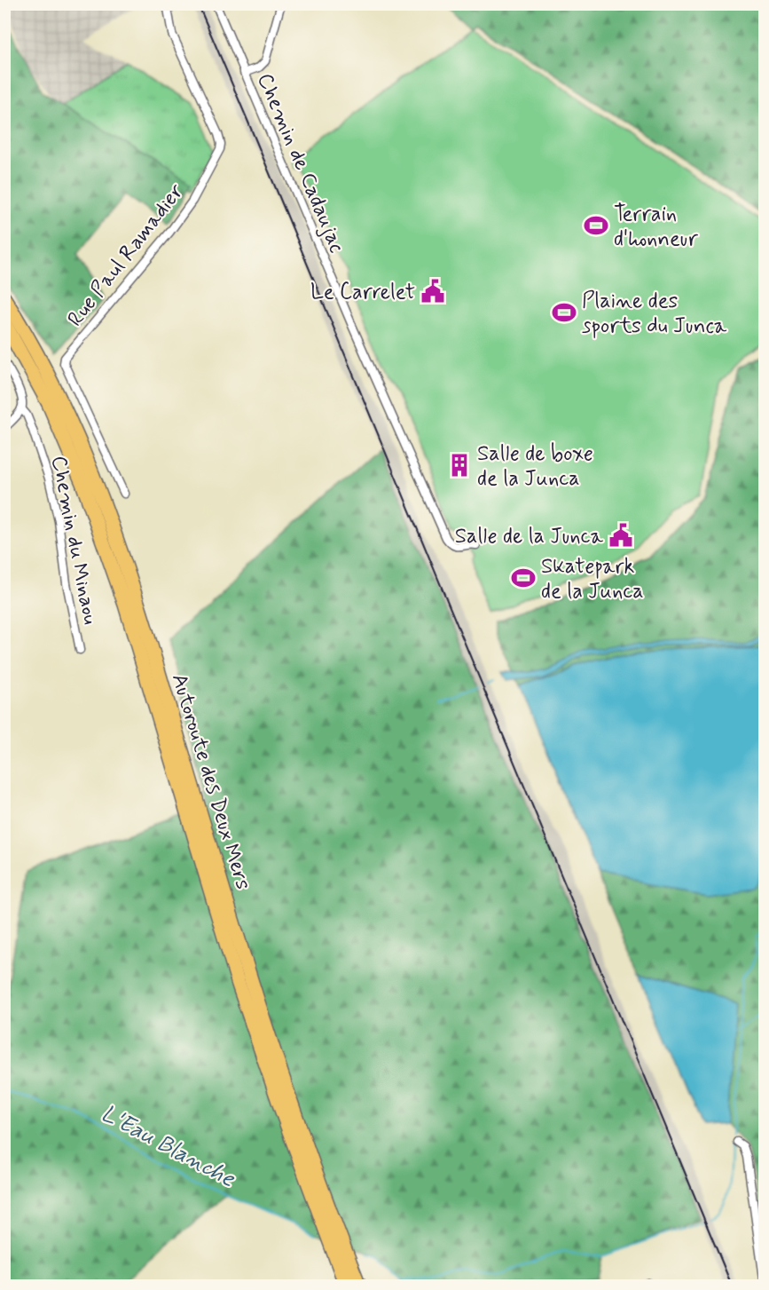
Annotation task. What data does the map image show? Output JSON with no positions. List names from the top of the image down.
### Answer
{
  "streets": {
    "highway": ["Autoroute des Deux Mers"],
    "street": ["Chemin de Cadaujac", "Rue Paul Ramadier", "Chemin du Minaou"]
  },
  "water": ["L'Eau Blanche"],
  "places": {
    "sports": ["Terrain d'honneur", "Plaine des sports du Junca", "Skatepark de la Junca"],
    "public building": ["Le Carrelet", "Salle de la Junca"],
    "building": ["Salle de boxe de la Junca"]
  }
}
